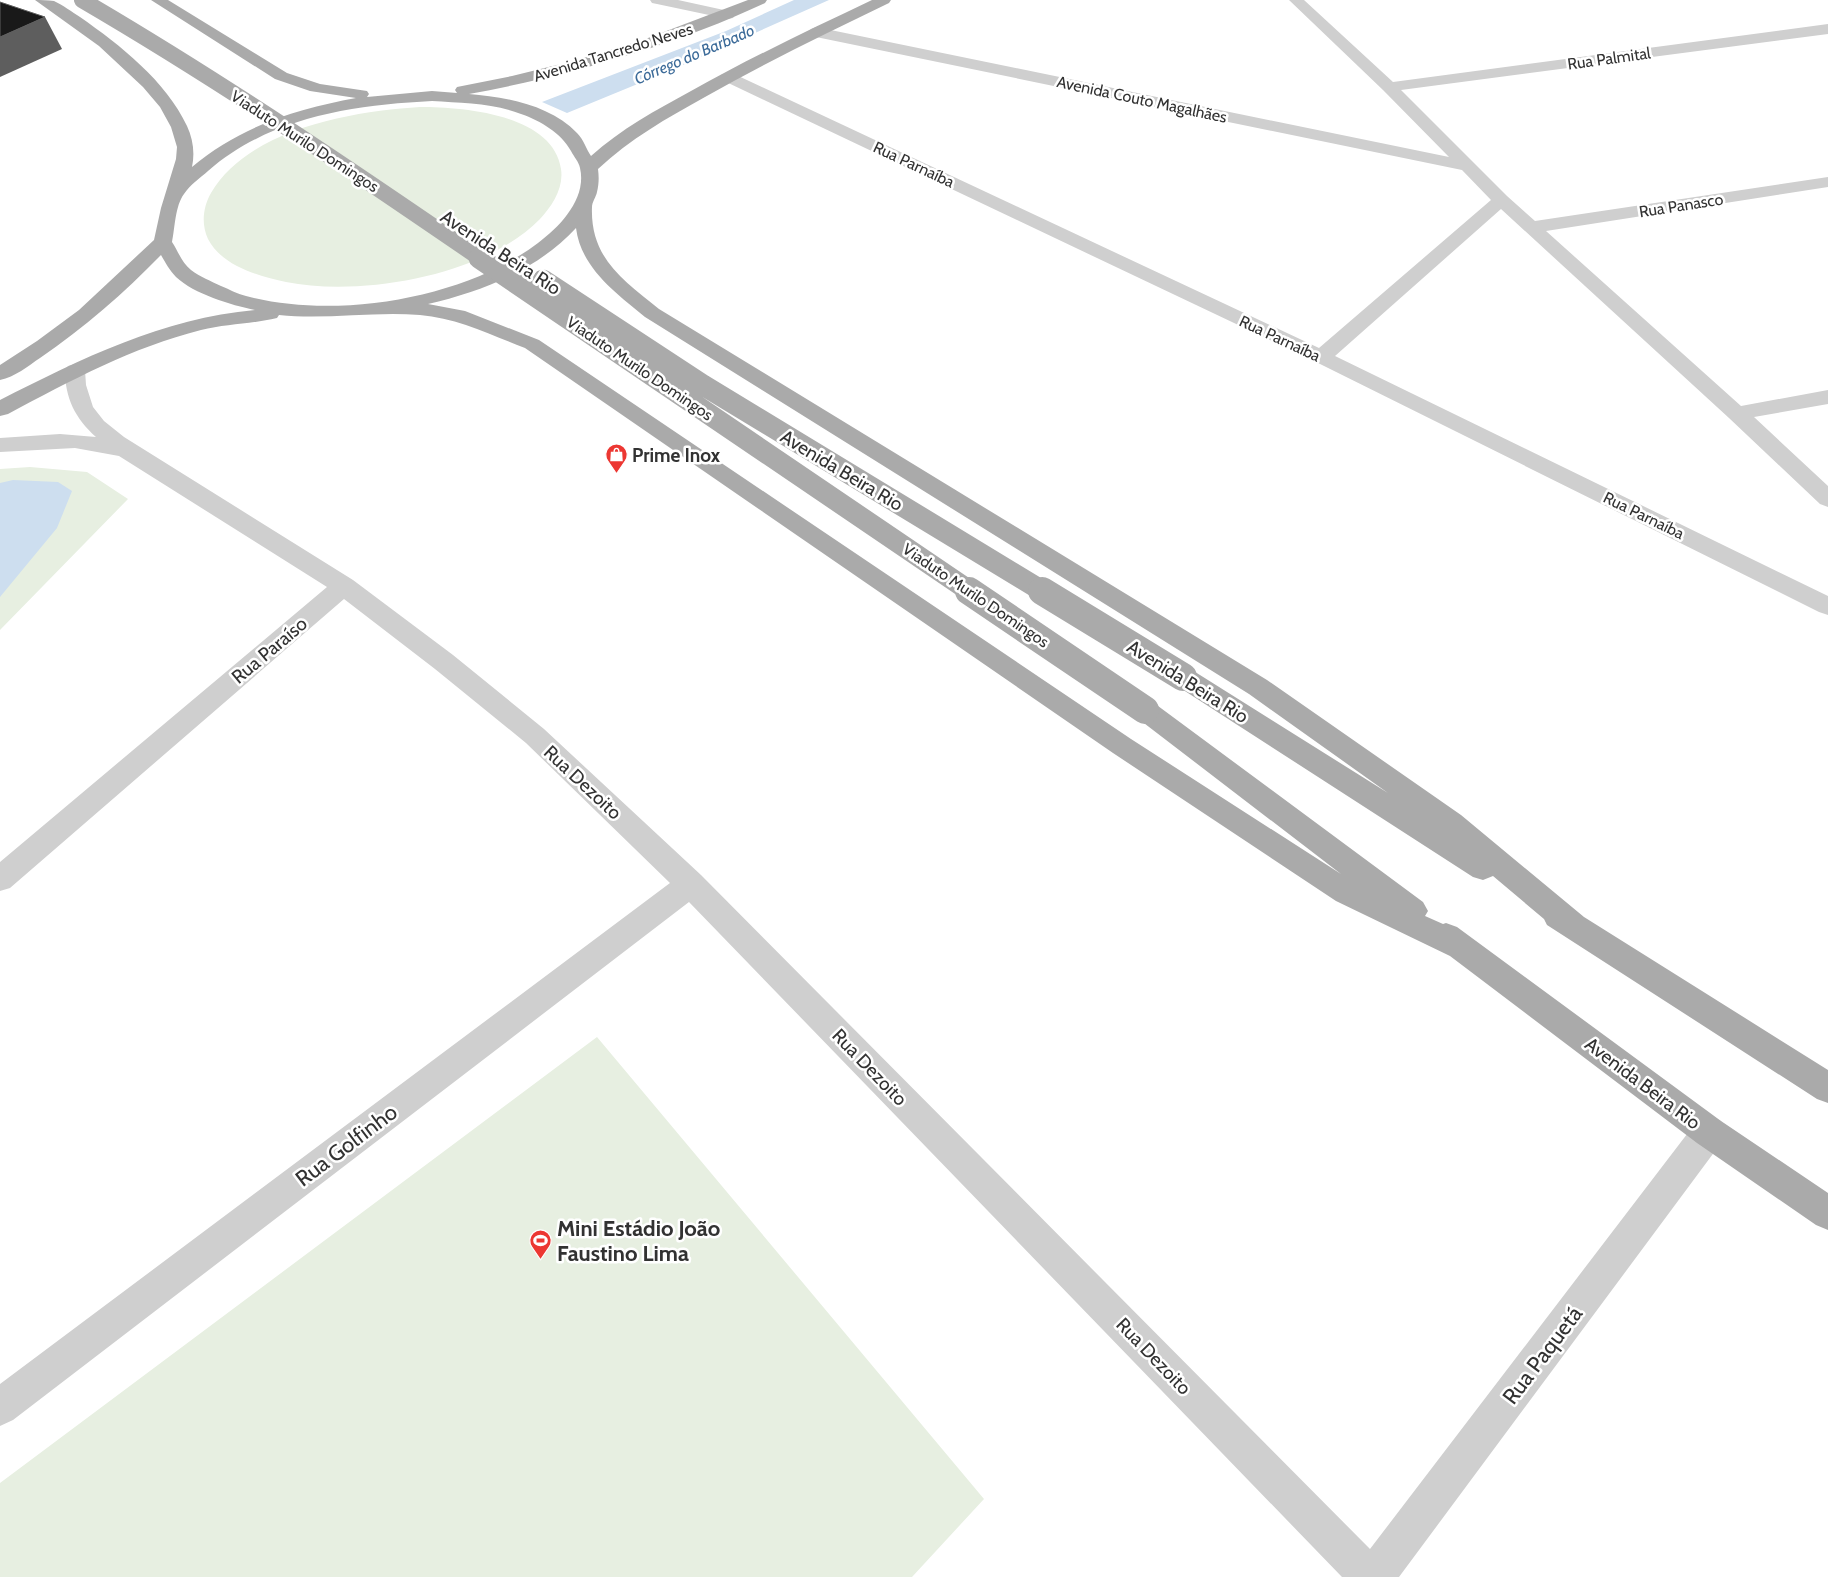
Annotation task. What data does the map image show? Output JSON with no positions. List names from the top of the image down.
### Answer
{
  "streets": {
    "main road": ["Avenida Tancredo Neves", "Viaduto Murilo Domingos", "Avenida Beira Rio"],
    "street": [
      "Rua Palmital",
      "Avenida Couto Magalhães",
      "Rua Parnaíba",
      "Rua Panasco",
      "Rua Paraíso",
      "Rua Dezoito",
      "Rua Golfinho",
      "Rua Paquetá"
    ]
  },
  "crossings": [
    ["Viaduto Murilo Domingos", "Avenida Beira Rio"],
    ["Avenida Beira Rio", "Rua Paquetá"],
    ["Rua Paraíso", "Rua Dezoito"],
    ["Rua Dezoito", "Rua Golfinho"]
  ],
  "water": ["Córrego do Barbado"],
  "places": {
    "shop": ["Prime Inox"],
    "sports": ["Mini Estádio João Faustino Lima"]
  }
}
